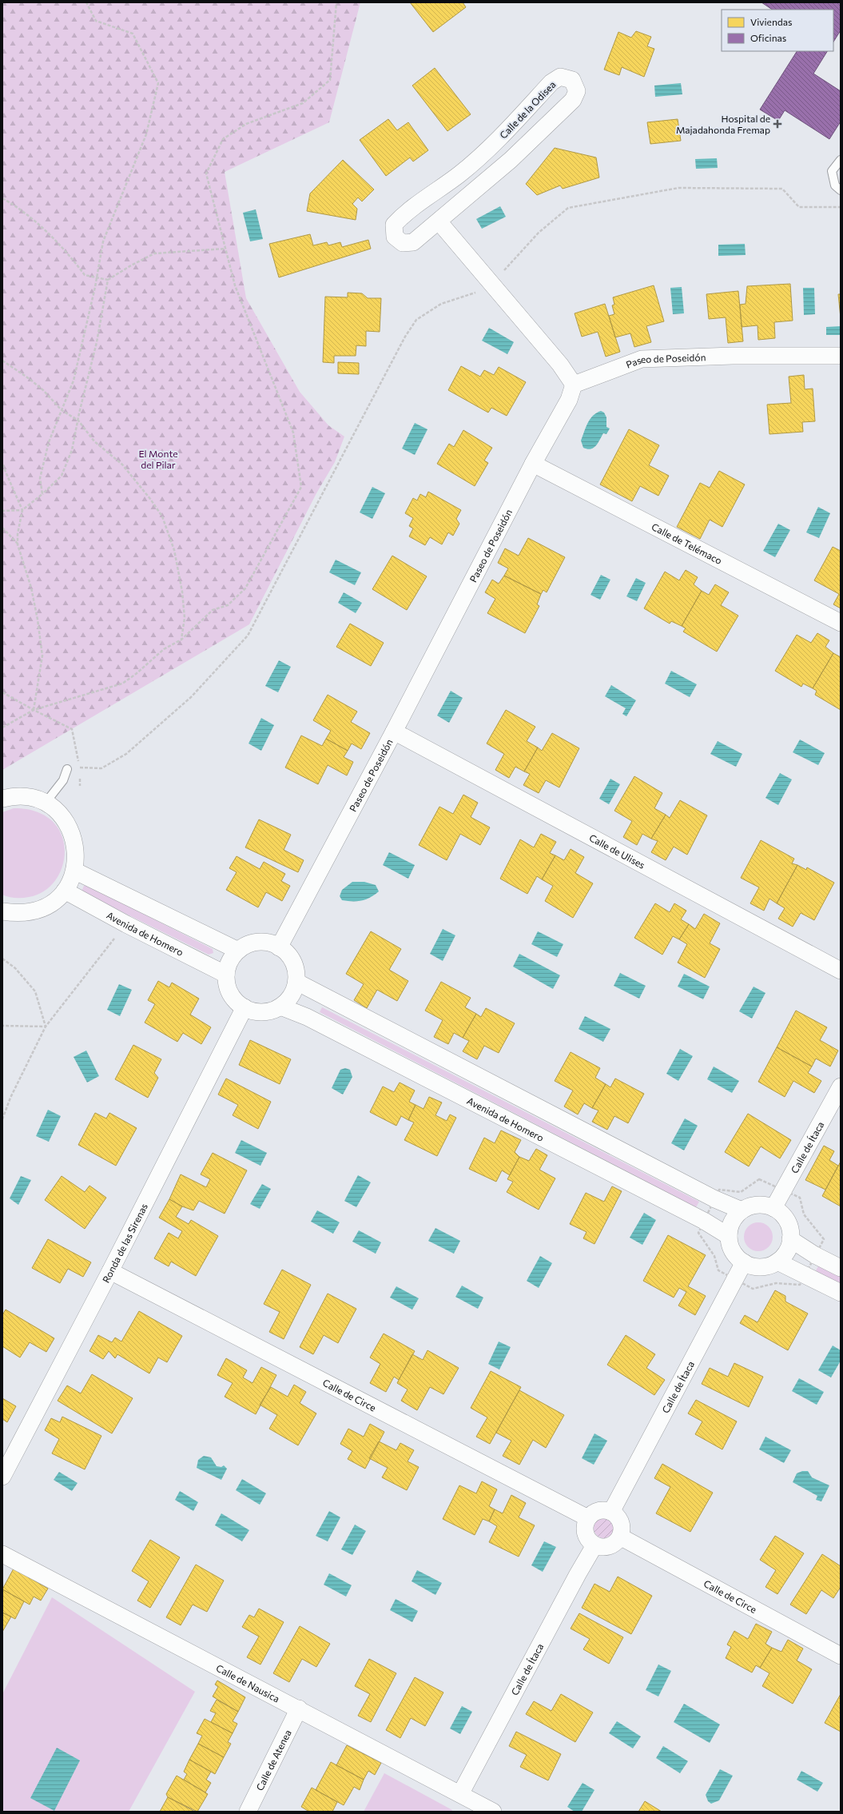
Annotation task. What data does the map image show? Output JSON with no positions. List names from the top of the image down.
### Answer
{
  "streets": {
    "street": [
      "Calle de la Odisea",
      "Paseo de Poseidón",
      "Calle de Telémaco",
      "Calle de Ulises",
      "Avenida de Homero",
      "Calle de Ítaca",
      "Ronda de las Sirenas",
      "Calle de Circe",
      "Calle de Nausica",
      "Calle de Atenea"
    ]
  },
  "crossings": [
    ["Paseo de Poseidón", "Calle de Telémaco"],
    ["Paseo de Poseidón", "Calle de Ulises"],
    ["Paseo de Poseidón", "Avenida de Homero"],
    ["Paseo de Poseidón", "Ronda de las Sirenas"],
    ["Avenida de Homero", "Calle de Ítaca"],
    ["Avenida de Homero", "Ronda de las Sirenas"],
    ["Calle de Ítaca", "Calle de Circe"],
    ["Calle de Ítaca", "Calle de Nausica"],
    ["Ronda de las Sirenas", "Calle de Circe"],
    ["Calle de Nausica", "Calle de Atenea"]
  ],
  "parks": ["El Monte del Pilar"],
  "places": {
    "health": ["Hospital de Majadahonda Fremap"]
  },
  "legend": ["Viviendas", "Oficinas"]
}
